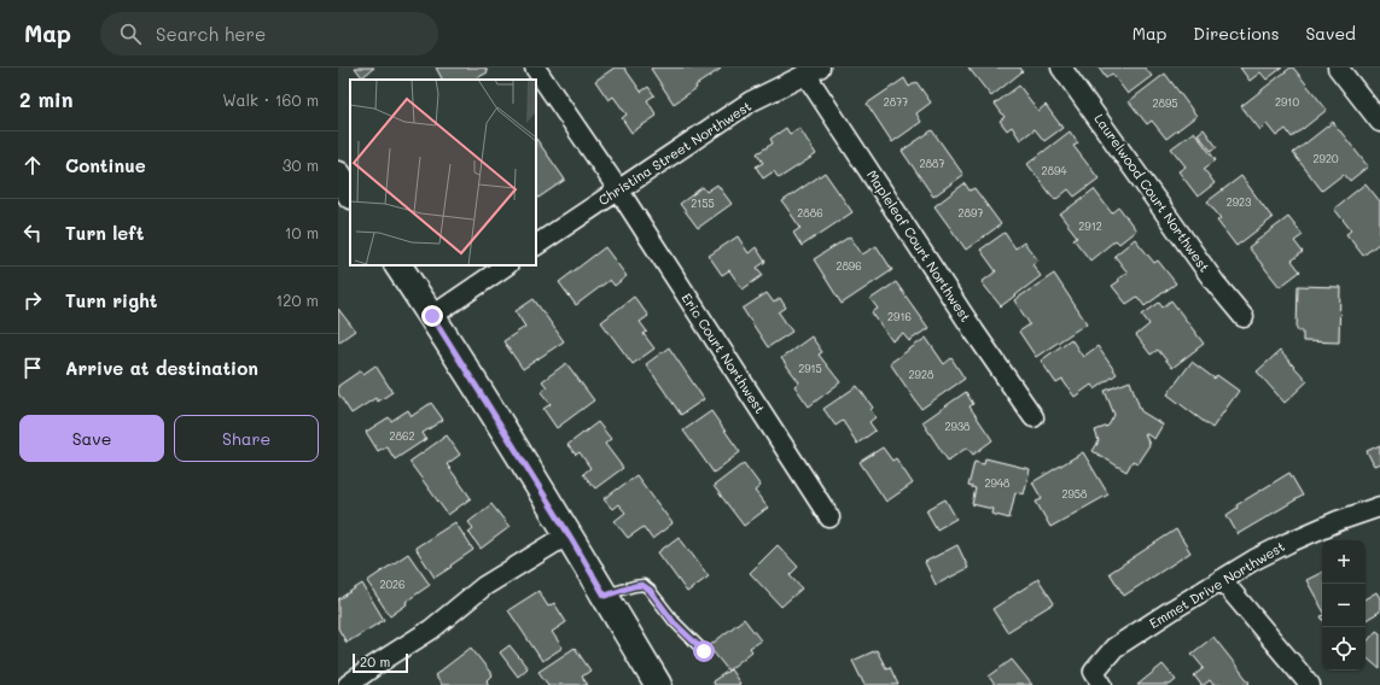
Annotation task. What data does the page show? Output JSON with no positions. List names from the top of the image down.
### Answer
{
  "streets": {
    "street": [
      "Christina Street Northwest",
      "Laurelwood Court Northwest",
      "Mapleleaf Court Northwest",
      "Eric Court Northwest",
      "Emmet Drive Northwest"
    ]
  },
  "crossings": [
    ["Christina Street Northwest", "Mapleleaf Court Northwest"],
    ["Christina Street Northwest", "Eric Court Northwest"]
  ],
  "house_numbers": [
    "2877",
    "2910",
    "2895",
    "2920",
    "2887",
    "2894",
    "2923",
    "2155",
    "2886",
    "2897",
    "2912",
    "2896",
    "2916",
    "2915",
    "2928",
    "2938",
    "2862",
    "2948",
    "2958",
    "2026"
  ],
  "scale_bar": "20 m",
  "page": {
    "header": "Map",
    "search": "Search here",
    "nav": ["Map", "Directions", "Saved"],
    "heading": ["2 min", "Walk · 160 m"],
    "list": [
      ["Continue", "30 m"],
      ["Turn left", "10 m"],
      ["Turn right", "120 m"],
      "Arrive at destination"
    ],
    "buttons": ["Save", "Share"],
    "map_buttons": ["+", "−"],
    "scale": "20 m"
  }
}
